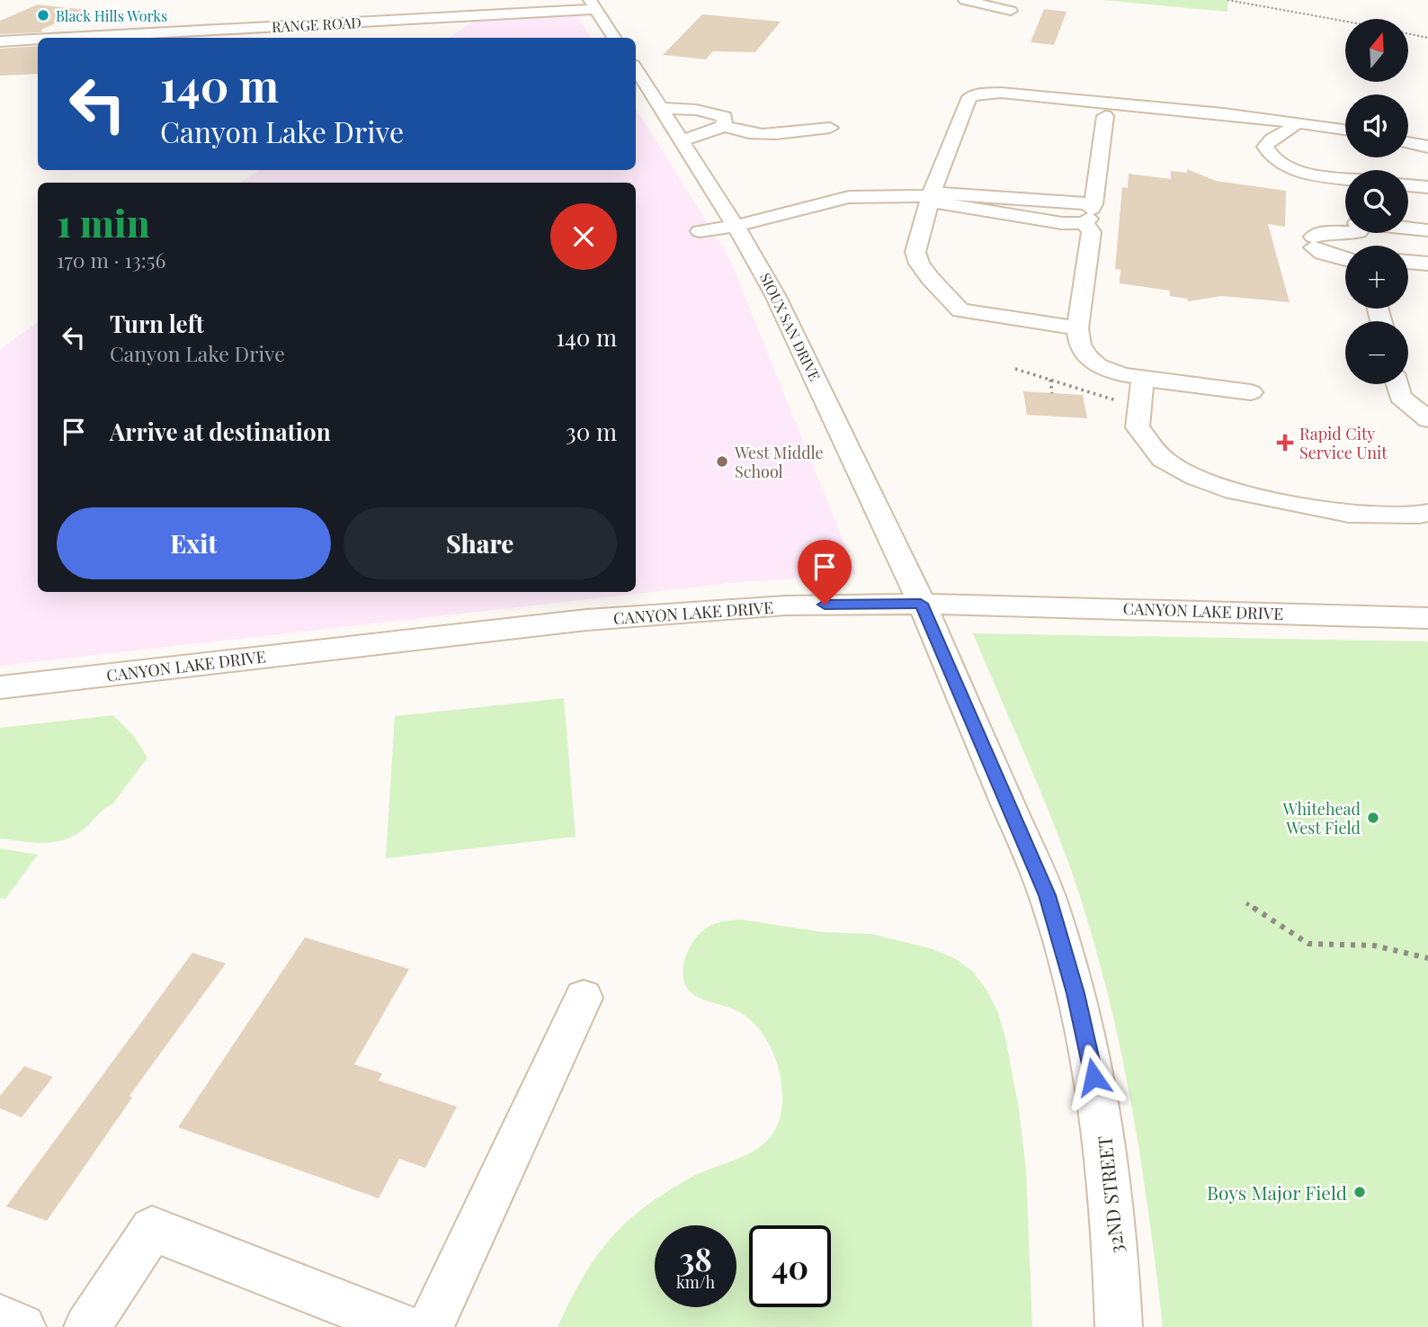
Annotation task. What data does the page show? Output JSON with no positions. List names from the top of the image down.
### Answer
{
  "streets": {
    "street": [
      "RANGE ROAD",
      "SIOUX SAN DRIVE",
      "CANYON LAKE DRIVE",
      "32ND STREET"
    ]
  },
  "crossings": [
    ["SIOUX SAN DRIVE", "CANYON LAKE DRIVE"],
    ["SIOUX SAN DRIVE", "32ND STREET"],
    ["CANYON LAKE DRIVE", "32ND STREET"]
  ],
  "places": {
    "other": [
      "Black Hills Works",
      "West Middle School",
      "Whitehead West Field",
      "Boys Major Field"
    ],
    "health": ["Rapid City Service Unit"]
  },
  "north": "top",
  "page": {
    "map_buttons": ["+", "−"],
    "turn": ["140 m", "Canyon Lake Drive"],
    "heading": ["1 min", "170 m · 13:56"],
    "list": [
      {
        "name": "Turn left",
        "note": "Canyon Lake Drive",
        "value": "140 m"
      },
      {
        "name": "Arrive at destination",
        "value": "30 m"
      }
    ],
    "buttons": ["Exit", "Share"],
    "speed": "38 km/h",
    "limit": "40"
  }
}
